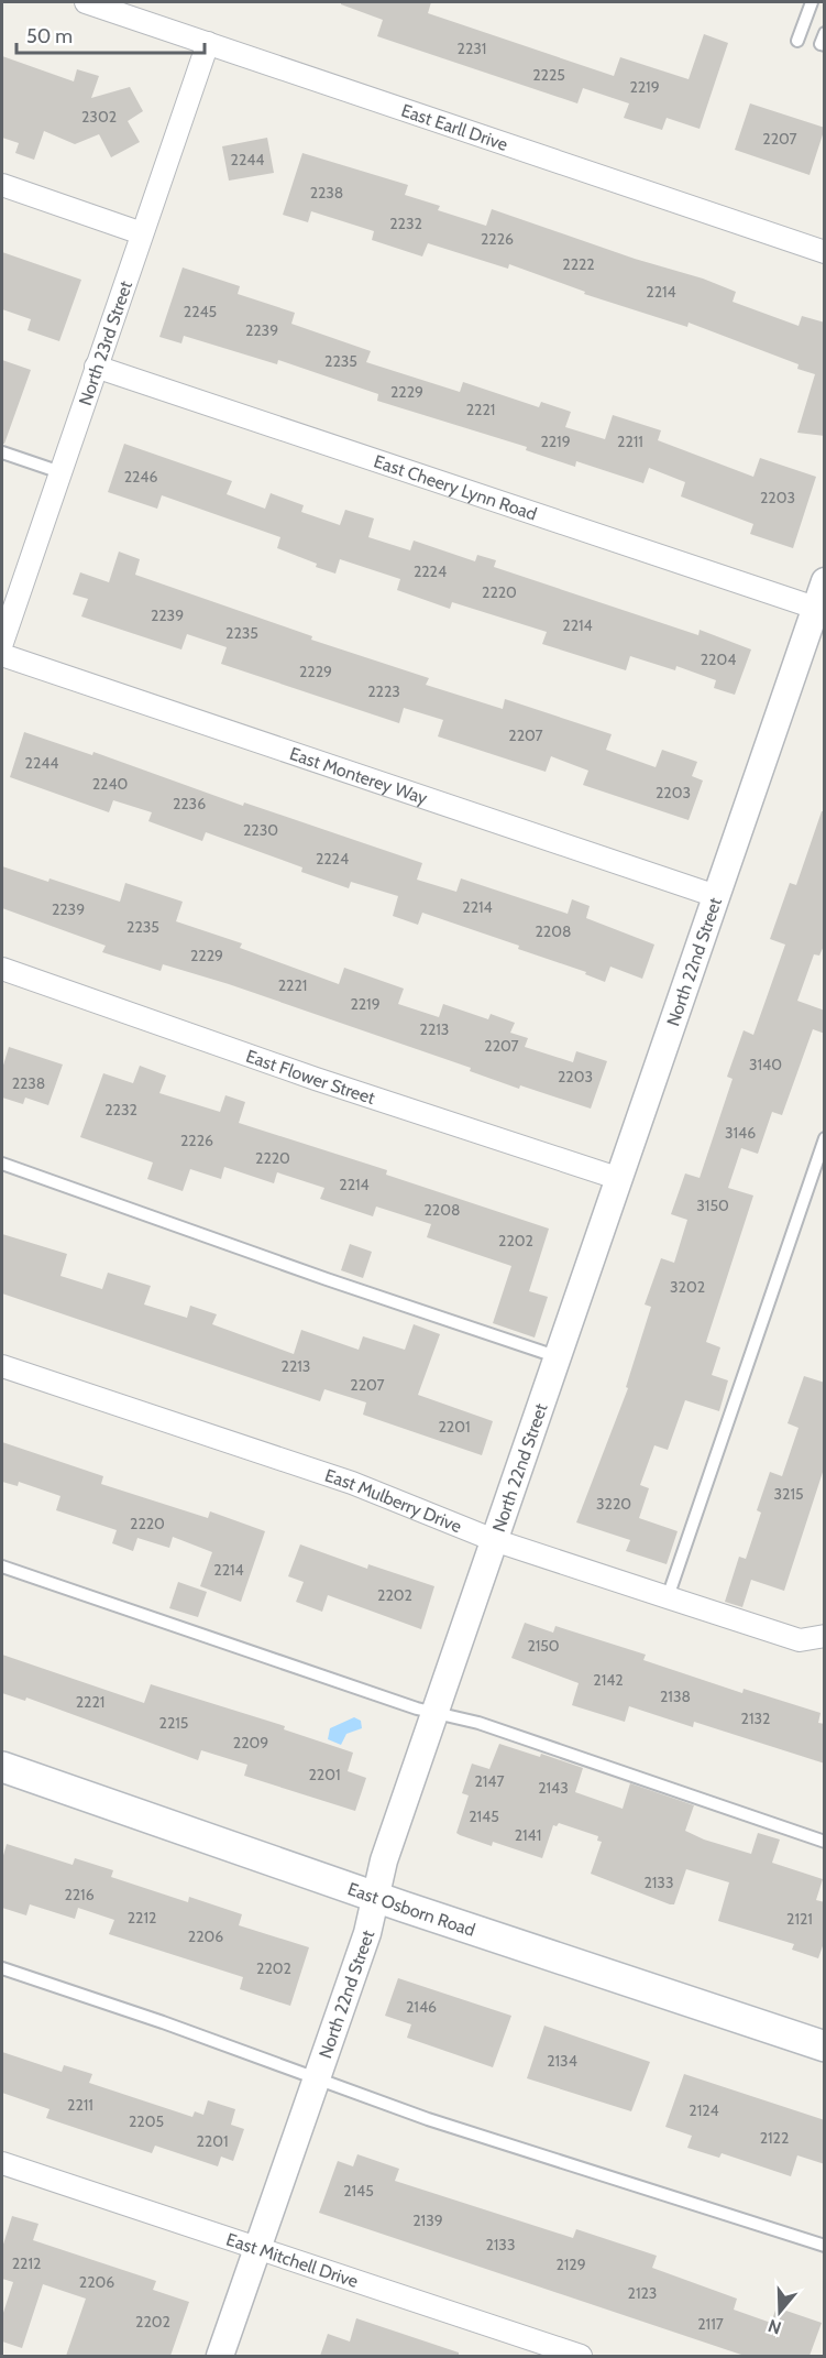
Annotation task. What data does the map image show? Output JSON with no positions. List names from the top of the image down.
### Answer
{
  "streets": {
    "main road": ["East Osborn Road"],
    "street": [
      "East Earll Drive",
      "North 23rd Street",
      "East Cheery Lynn Road",
      "East Monterey Way",
      "North 22nd Street",
      "East Flower Street",
      "East Mulberry Drive",
      "East Mitchell Drive"
    ]
  },
  "crossings": [
    ["East Earll Drive", "North 23rd Street"],
    ["North 23rd Street", "East Cheery Lynn Road"],
    ["East Cheery Lynn Road", "North 22nd Street"],
    ["East Monterey Way", "North 22nd Street"],
    ["North 22nd Street", "East Flower Street"],
    ["North 22nd Street", "East Mulberry Drive"],
    ["North 22nd Street", "East Osborn Road"],
    ["North 22nd Street", "East Mitchell Drive"]
  ],
  "house_numbers": [
    "2231",
    "2225",
    "2219",
    "2302",
    "2207",
    "2244",
    "2238",
    "2232",
    "2226",
    "2222",
    "2214",
    "2245",
    "2239",
    "2235",
    "2229",
    "2221",
    "2219",
    "2211",
    "2246",
    "2203",
    "2224",
    "2220",
    "2239",
    "2214",
    "2235",
    "2204",
    "2229",
    "2223",
    "2207",
    "2244",
    "2240",
    "2203",
    "2236",
    "2230",
    "2224",
    "2214",
    "2239",
    "2235",
    "2208",
    "2229",
    "2221",
    "2219",
    "2213",
    "2207",
    "3140",
    "2203",
    "2238",
    "2232",
    "3146",
    "2226",
    "2220",
    "2214",
    "3150",
    "2208",
    "2202",
    "3202",
    "2213",
    "2207",
    "2201",
    "3215",
    "3220",
    "2220",
    "2214",
    "2202",
    "2150",
    "2142",
    "2138",
    "2221",
    "2132",
    "2215",
    "2209",
    "2201",
    "2147",
    "2143",
    "2145",
    "2141",
    "2133",
    "2216",
    "2212",
    "2121",
    "2206",
    "2202",
    "2146",
    "2134",
    "2211",
    "2124",
    "2205",
    "2122",
    "2201",
    "2145",
    "2139",
    "2133",
    "2212",
    "2129",
    "2206",
    "2123",
    "2202",
    "2117"
  ],
  "scale_bar": "50 m",
  "north": "bottom"
}
